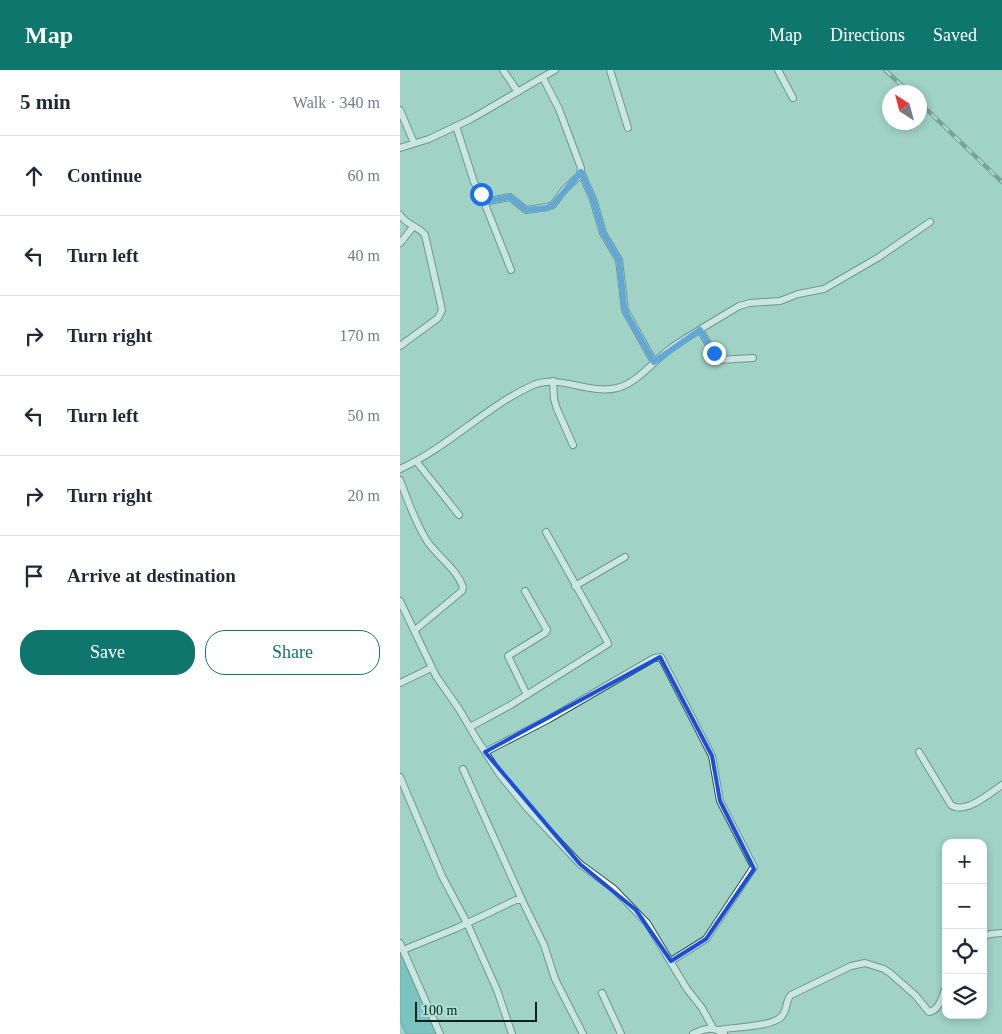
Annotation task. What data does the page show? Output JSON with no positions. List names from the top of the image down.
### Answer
{
  "scale_bar": "100 m",
  "north": "top left",
  "page": {
    "header": "Map",
    "nav": ["Map", "Directions", "Saved"],
    "heading": ["5 min", "Walk · 340 m"],
    "list": [
      ["Continue", "60 m"],
      ["Turn left", "40 m"],
      ["Turn right", "170 m"],
      ["Turn left", "50 m"],
      ["Turn right", "20 m"],
      "Arrive at destination"
    ],
    "buttons": ["Save", "Share"],
    "map_buttons": ["+", "−"],
    "scale": "100 m"
  }
}
